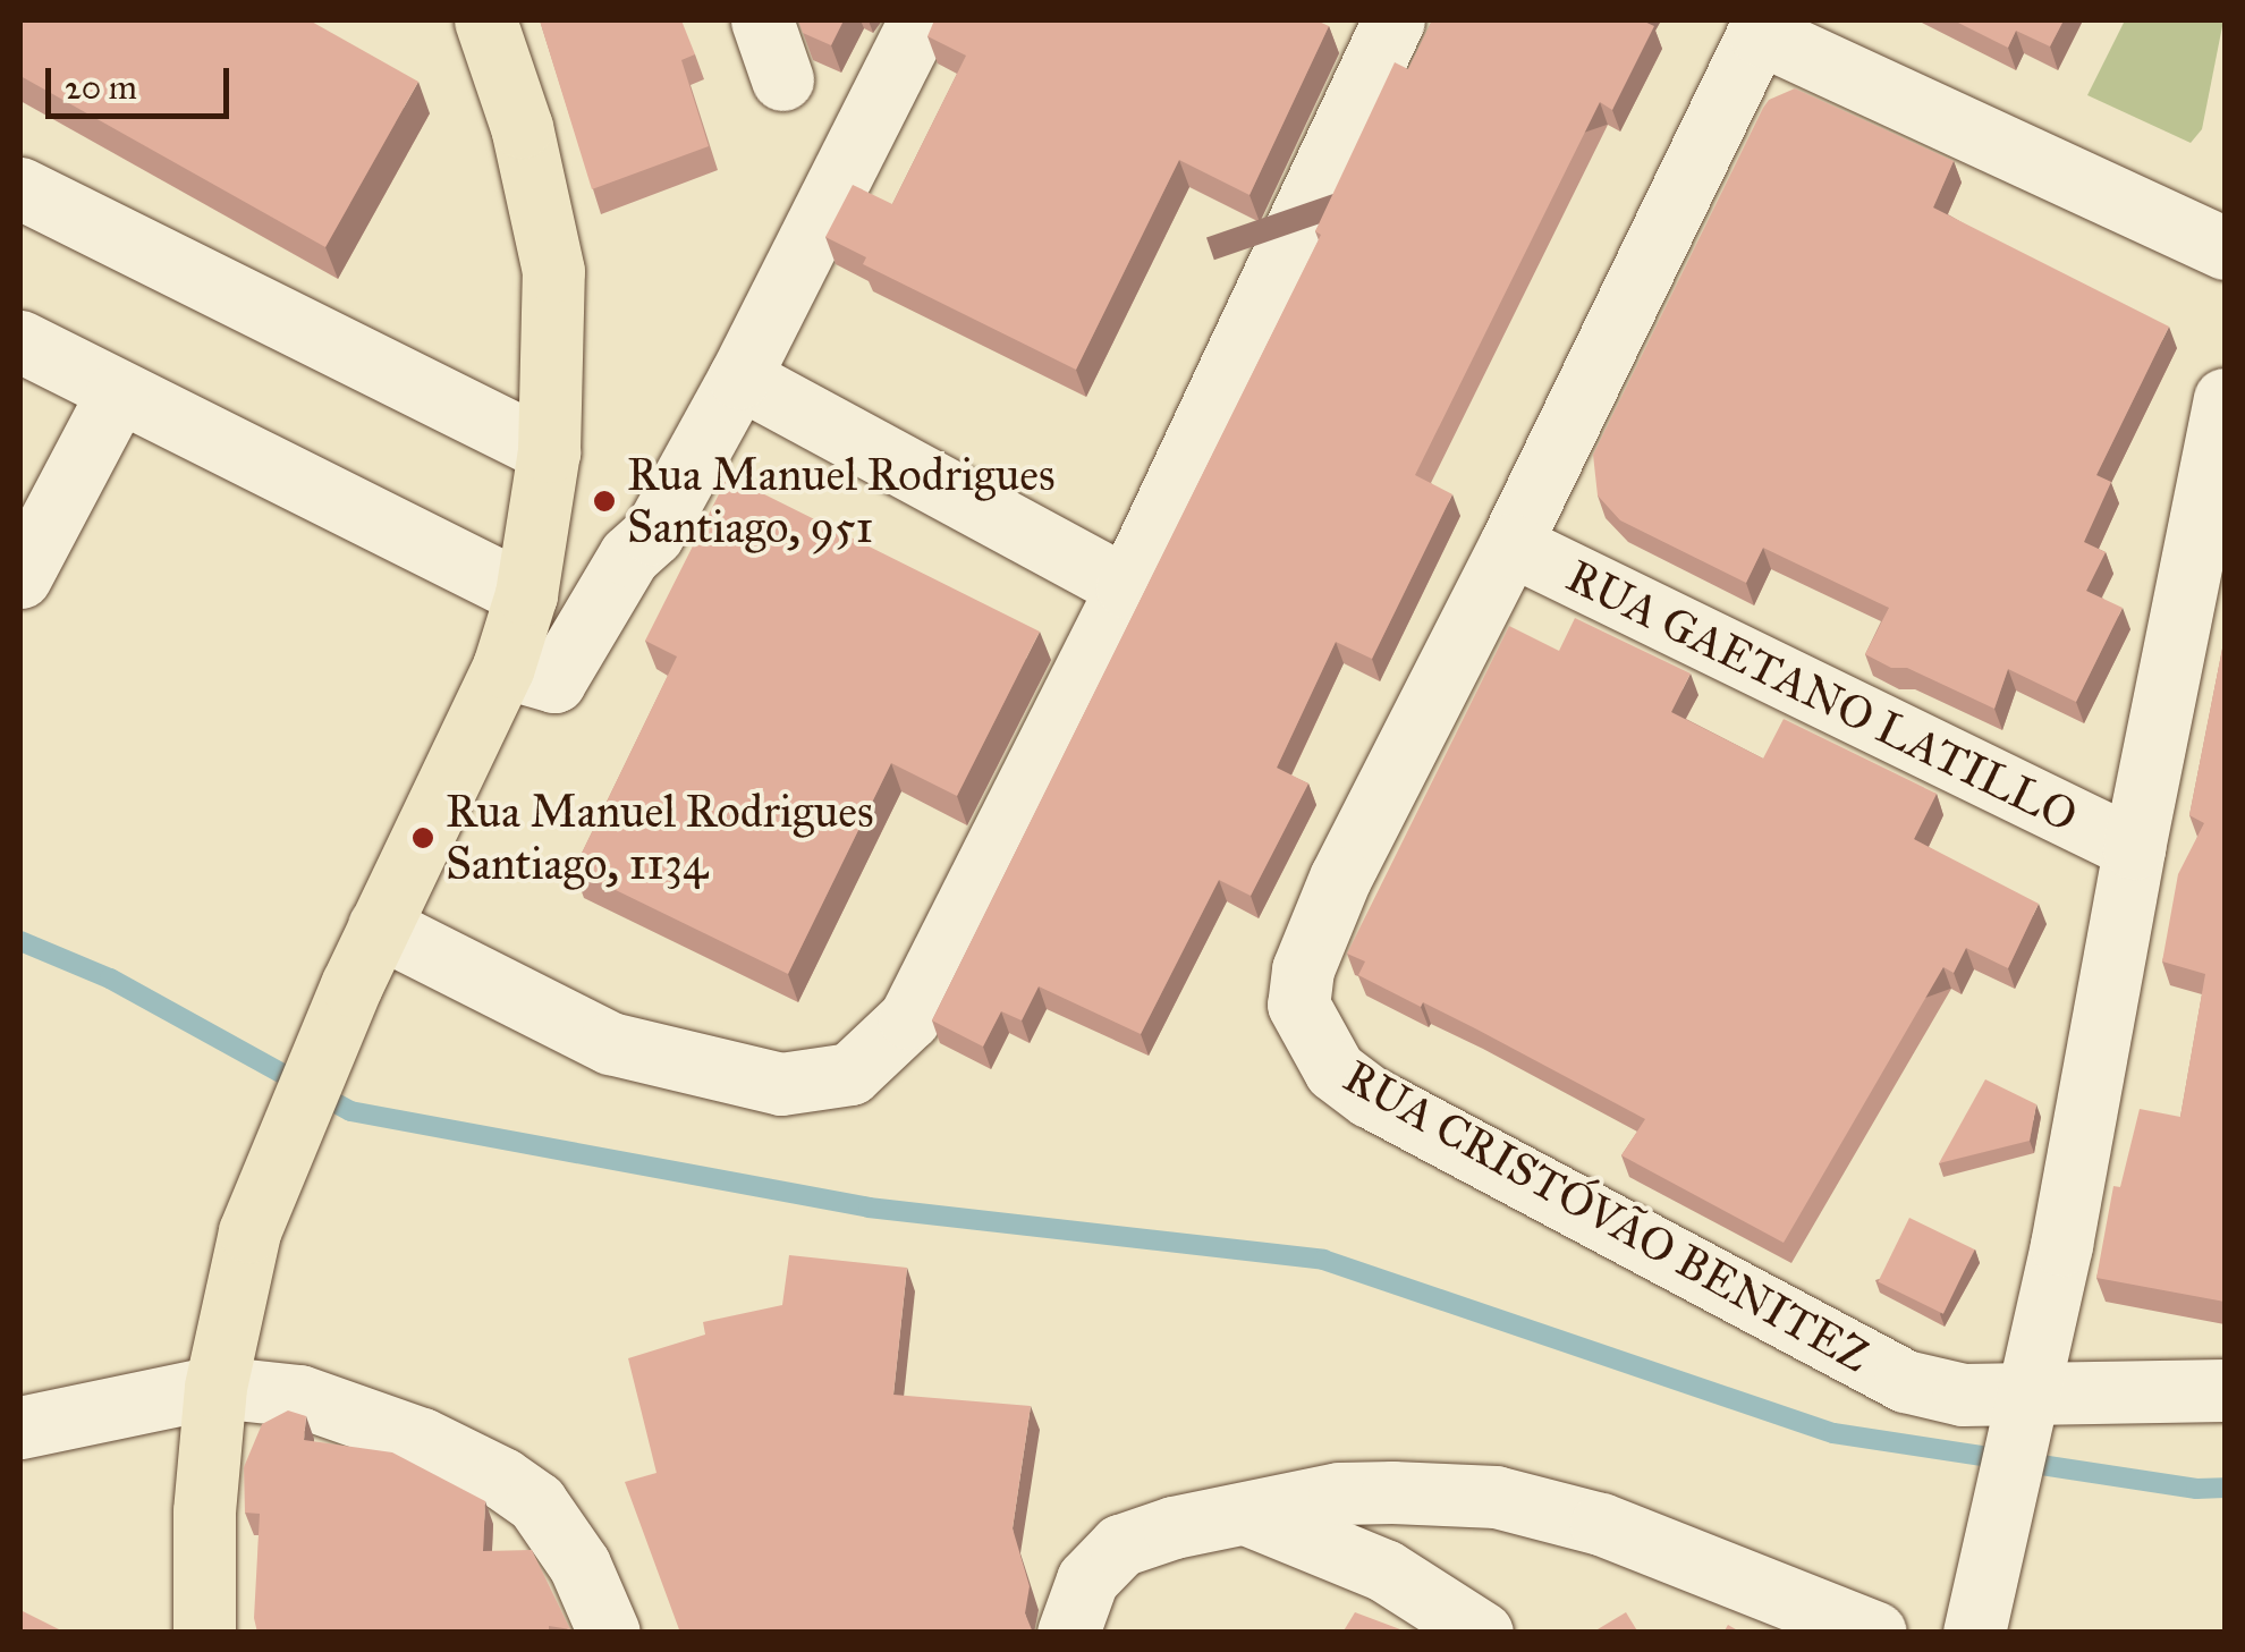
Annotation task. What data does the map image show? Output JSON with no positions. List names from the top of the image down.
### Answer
{
  "streets": {
    "street": ["RUA GAETANO LATILLO", "RUA CRISTÓVÃO BENITEZ"]
  },
  "crossings": [
    ["RUA GAETANO LATILLO", "RUA CRISTÓVÃO BENITEZ"]
  ],
  "places": ["Rua Manuel Rodrigues Santiago, 951", "Rua Manuel Rodrigues Santiago, 1134"],
  "scale_bar": "20 m"
}
